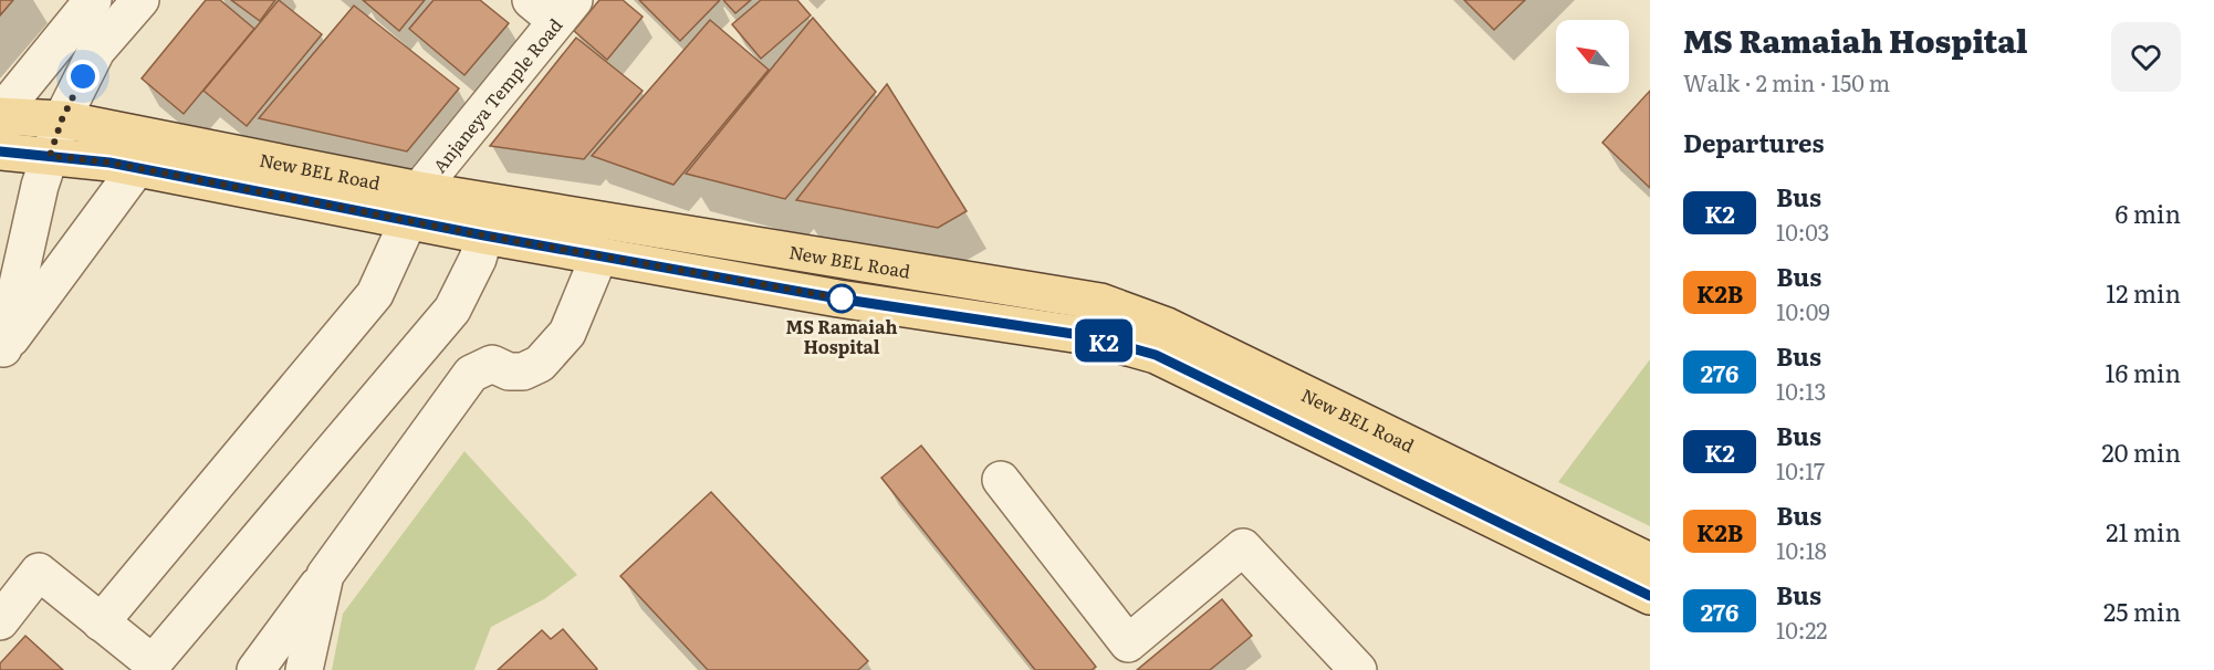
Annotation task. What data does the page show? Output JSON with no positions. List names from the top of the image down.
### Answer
{
  "streets": {
    "main road": ["New BEL Road"],
    "street": ["Anjaneya Temple Road"]
  },
  "crossings": [
    ["Anjaneya Temple Road", "New BEL Road"]
  ],
  "places": ["MS Ramaiah Hospital"],
  "lines": ["bus line K2"],
  "north": "top left",
  "page": {
    "on_map": "K2",
    "heading": [
      ["MS Ramaiah Hospital", "Walk · 2 min · 150 m"],
      "Departures"
    ],
    "list": [
      {
        "mark": "K2",
        "name": "Bus",
        "note": "10:03",
        "value": "6 min"
      },
      {
        "mark": "K2B",
        "name": "Bus",
        "note": "10:09",
        "value": "12 min"
      },
      {
        "mark": "276",
        "name": "Bus",
        "note": "10:13",
        "value": "16 min"
      },
      {
        "mark": "K2",
        "name": "Bus",
        "note": "10:17",
        "value": "20 min"
      },
      {
        "mark": "K2B",
        "name": "Bus",
        "note": "10:18",
        "value": "21 min"
      },
      {
        "mark": "276",
        "name": "Bus",
        "note": "10:22",
        "value": "25 min"
      }
    ]
  }
}
